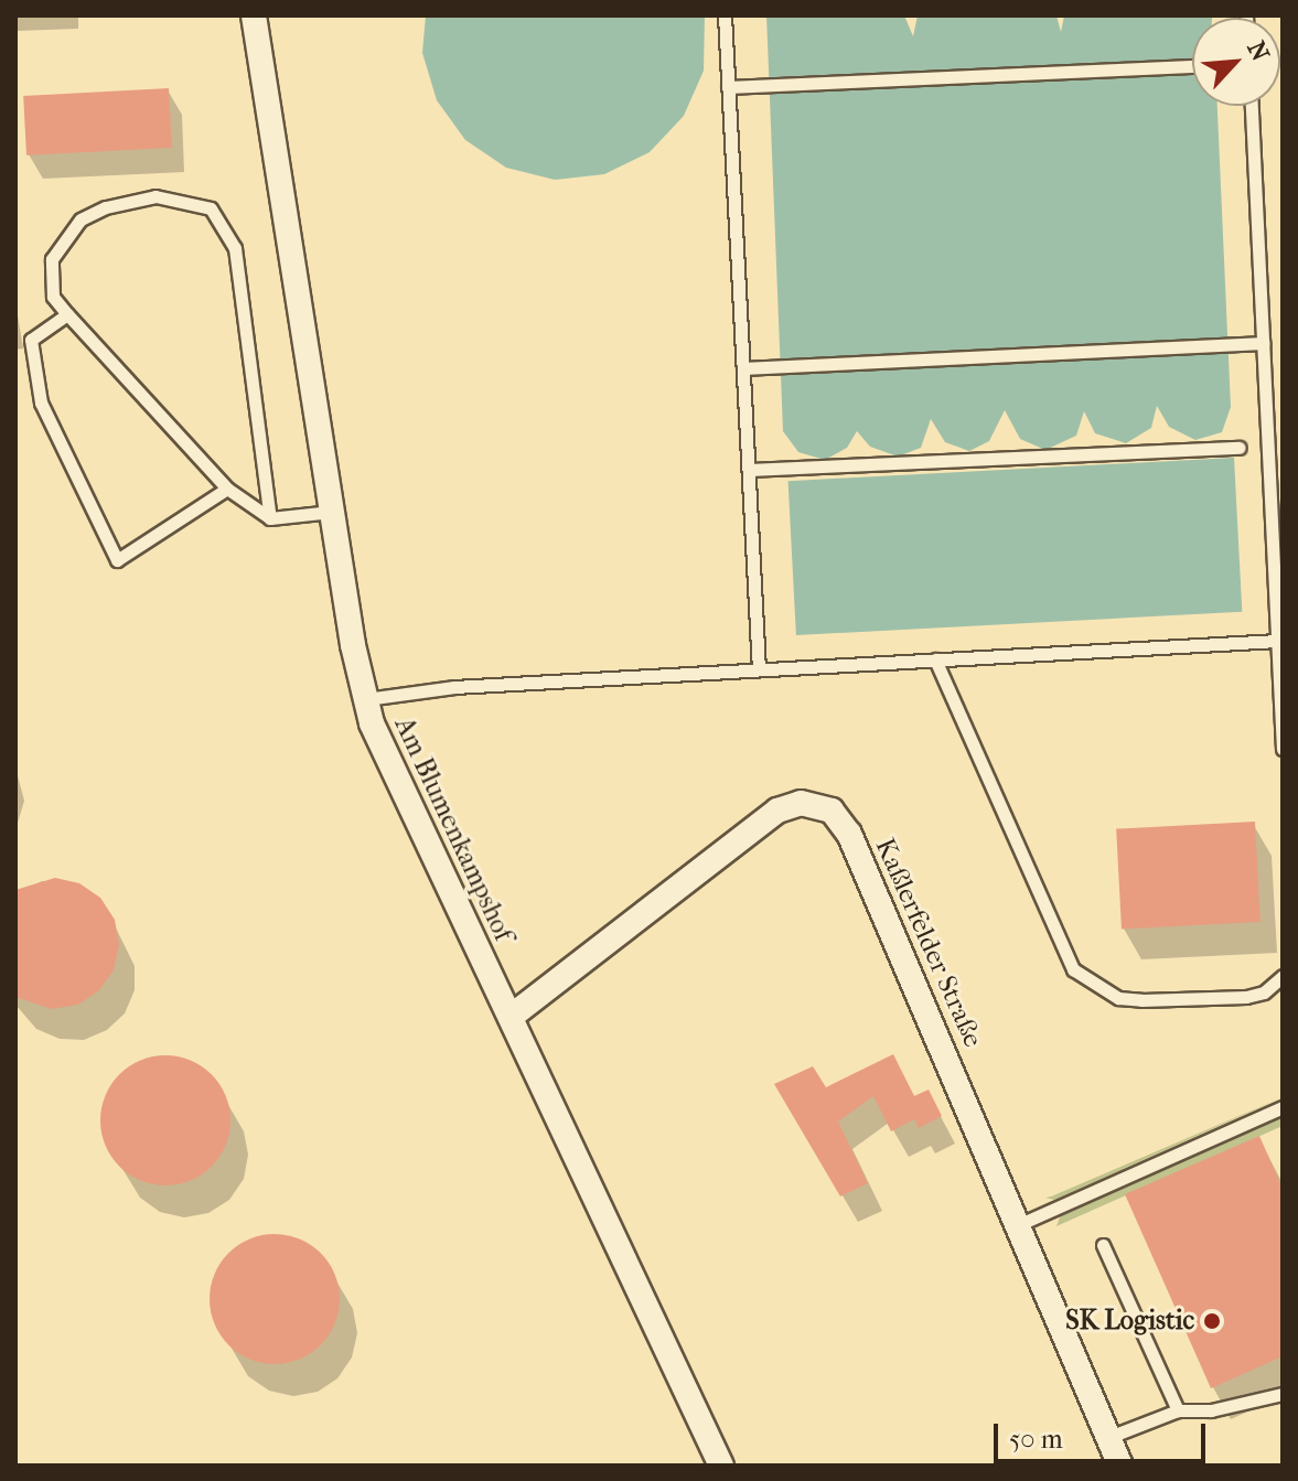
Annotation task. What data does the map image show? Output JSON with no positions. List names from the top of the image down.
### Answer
{
  "streets": {
    "street": ["Am Blumenkampshof", "Kaßlerfelder Straße"]
  },
  "crossings": [
    ["Am Blumenkampshof", "Kaßlerfelder Straße"]
  ],
  "places": ["SK Logistic"],
  "scale_bar": "50 m",
  "north": "top right"
}
